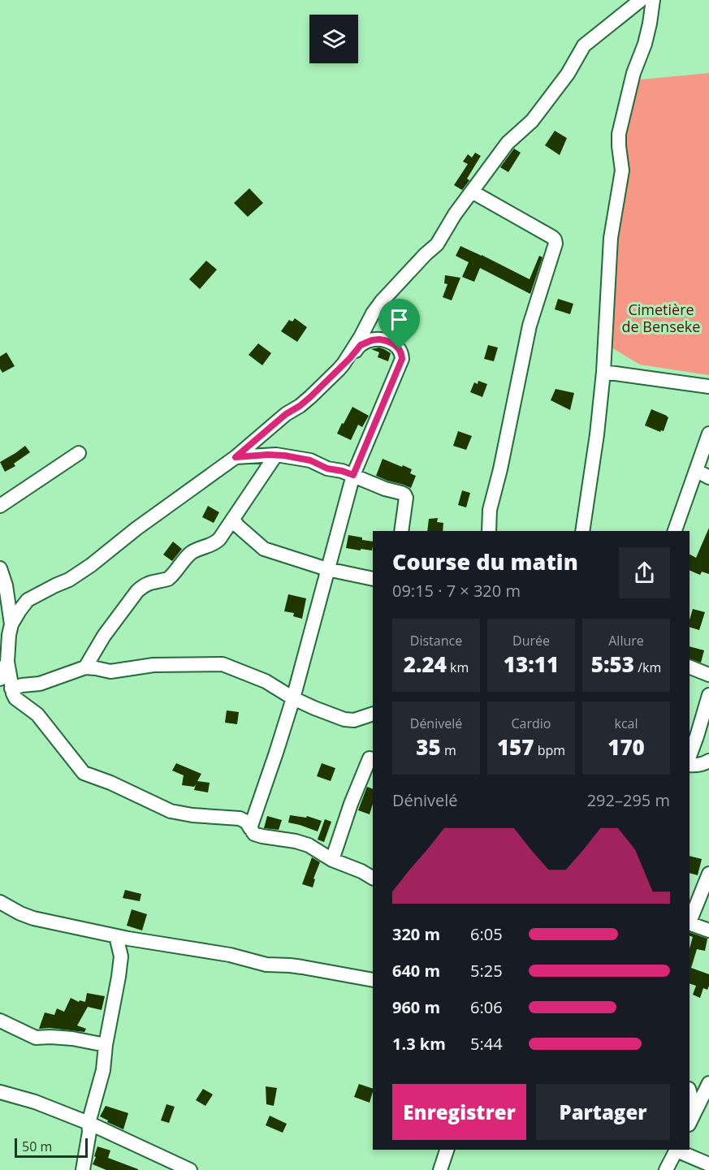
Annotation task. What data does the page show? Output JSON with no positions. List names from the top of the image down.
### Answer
{
  "parks": ["Cimetière de Benseke"],
  "scale_bar": "50 m",
  "page": {
    "heading": ["Course du matin", "09:15 · 7 × 320 m"],
    "stats": [
      ["Distance", "2.24 km"],
      ["Durée", "13:11"],
      ["Allure", "5:53 /km"],
      ["Dénivelé", "35 m"],
      ["Cardio", "157 bpm"],
      ["kcal", "170"]
    ],
    "chart": ["Dénivelé", "292–295 m"],
    "list": [
      {
        "name": "320 m",
        "note": "6:05"
      },
      {
        "name": "640 m",
        "note": "5:25"
      },
      {
        "name": "960 m",
        "note": "6:06"
      },
      {
        "name": "1.3 km",
        "note": "5:44"
      }
    ],
    "buttons": ["Enregistrer", "Partager"],
    "scale": "50 m"
  }
}
